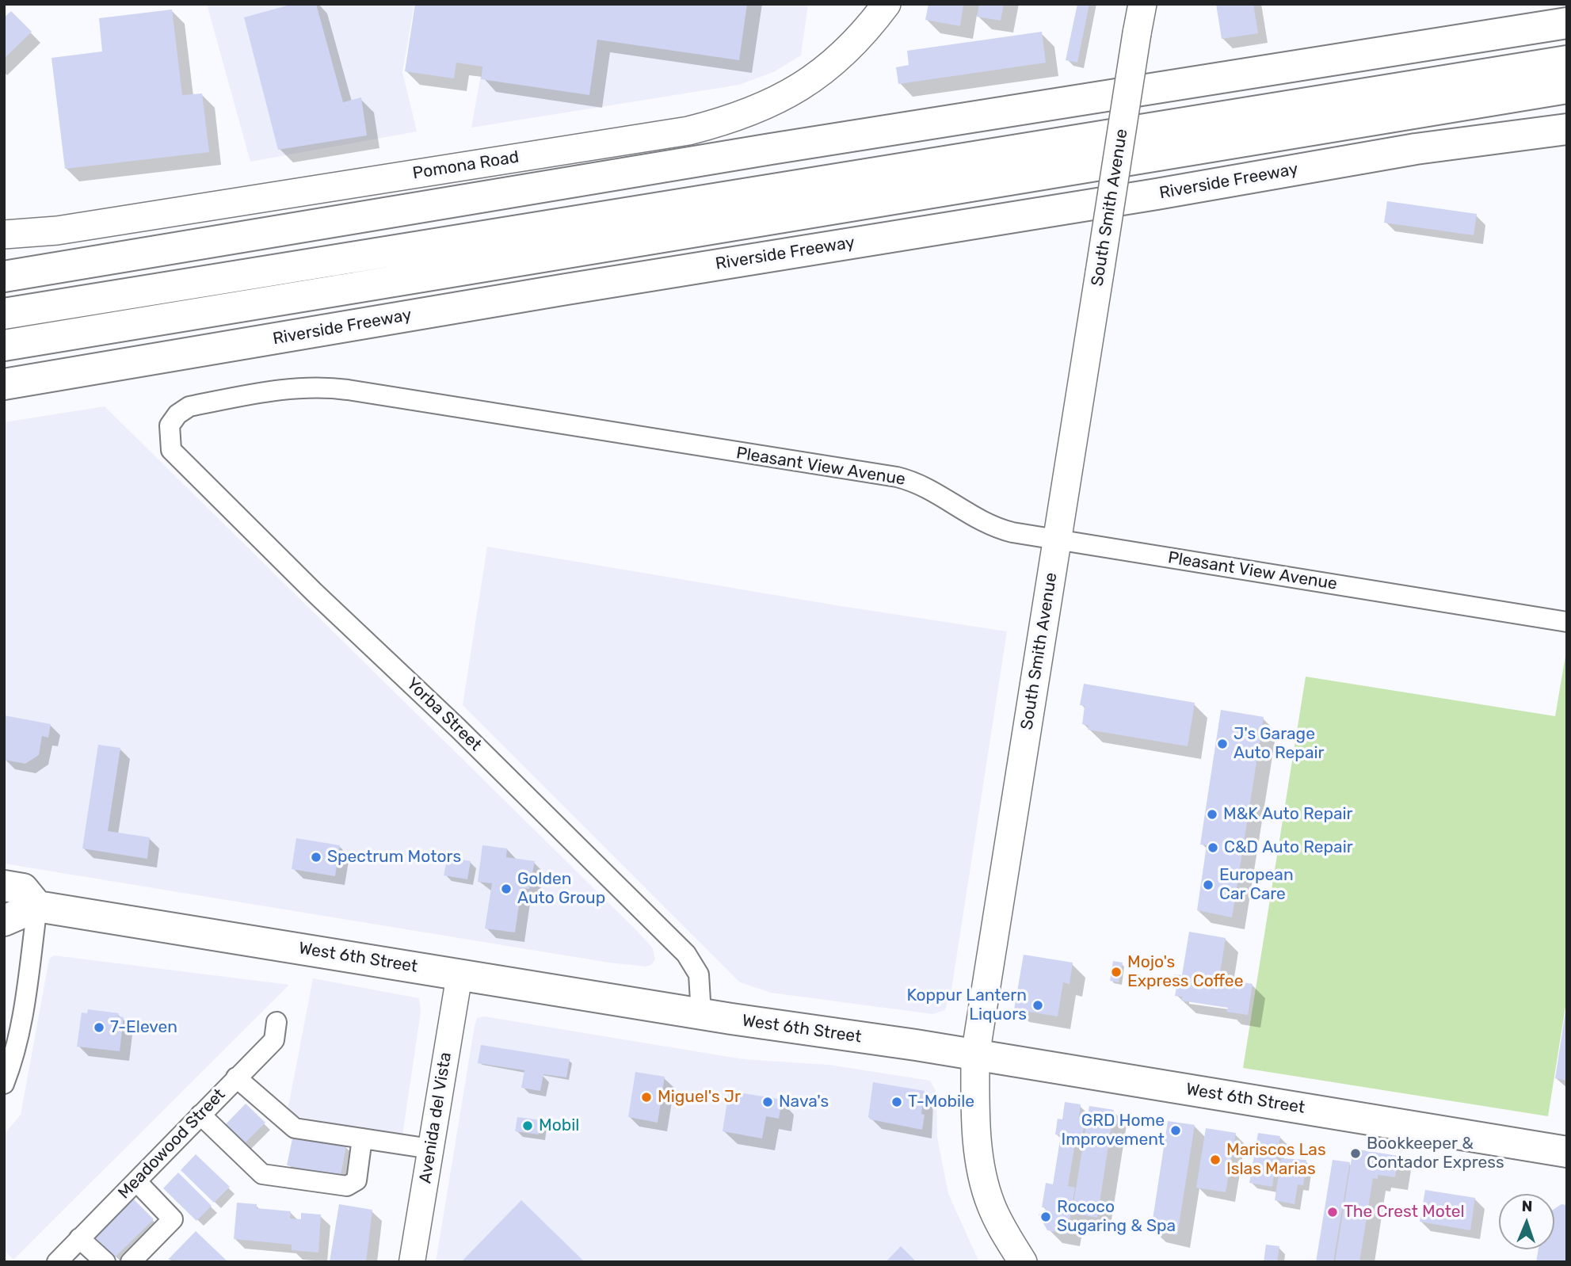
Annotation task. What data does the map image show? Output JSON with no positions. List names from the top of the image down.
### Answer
{
  "streets": {
    "main road": [
      "Pomona Road",
      "Riverside Freeway",
      "South Smith Avenue",
      "West 6th Street"
    ],
    "street": [
      "Pleasant View Avenue",
      "Yorba Street",
      "Avenida del Vista",
      "Meadowood Street"
    ]
  },
  "crossings": [
    ["South Smith Avenue", "Pleasant View Avenue"],
    ["South Smith Avenue", "West 6th Street"],
    ["Pleasant View Avenue", "Yorba Street"],
    ["Yorba Street", "West 6th Street"],
    ["West 6th Street", "Avenida del Vista"]
  ],
  "places": [
    "J's Garage Auto Repair",
    "M&K Auto Repair",
    "C&D Auto Repair",
    "Spectrum Motors",
    "European Car Care",
    "Golden Auto Group",
    "Mojo's Express Coffee",
    "Koppur Lantern Liquors",
    "7-Eleven",
    "Miguel's Jr",
    "Nava's",
    "T-Mobile",
    "Mobil",
    "GRD Home Improvement",
    "Bookkeeper & Contador Express",
    "Mariscos Las Islas Marias",
    "The Crest Motel",
    "Rococo Sugaring & Spa"
  ],
  "north": "top"
}
